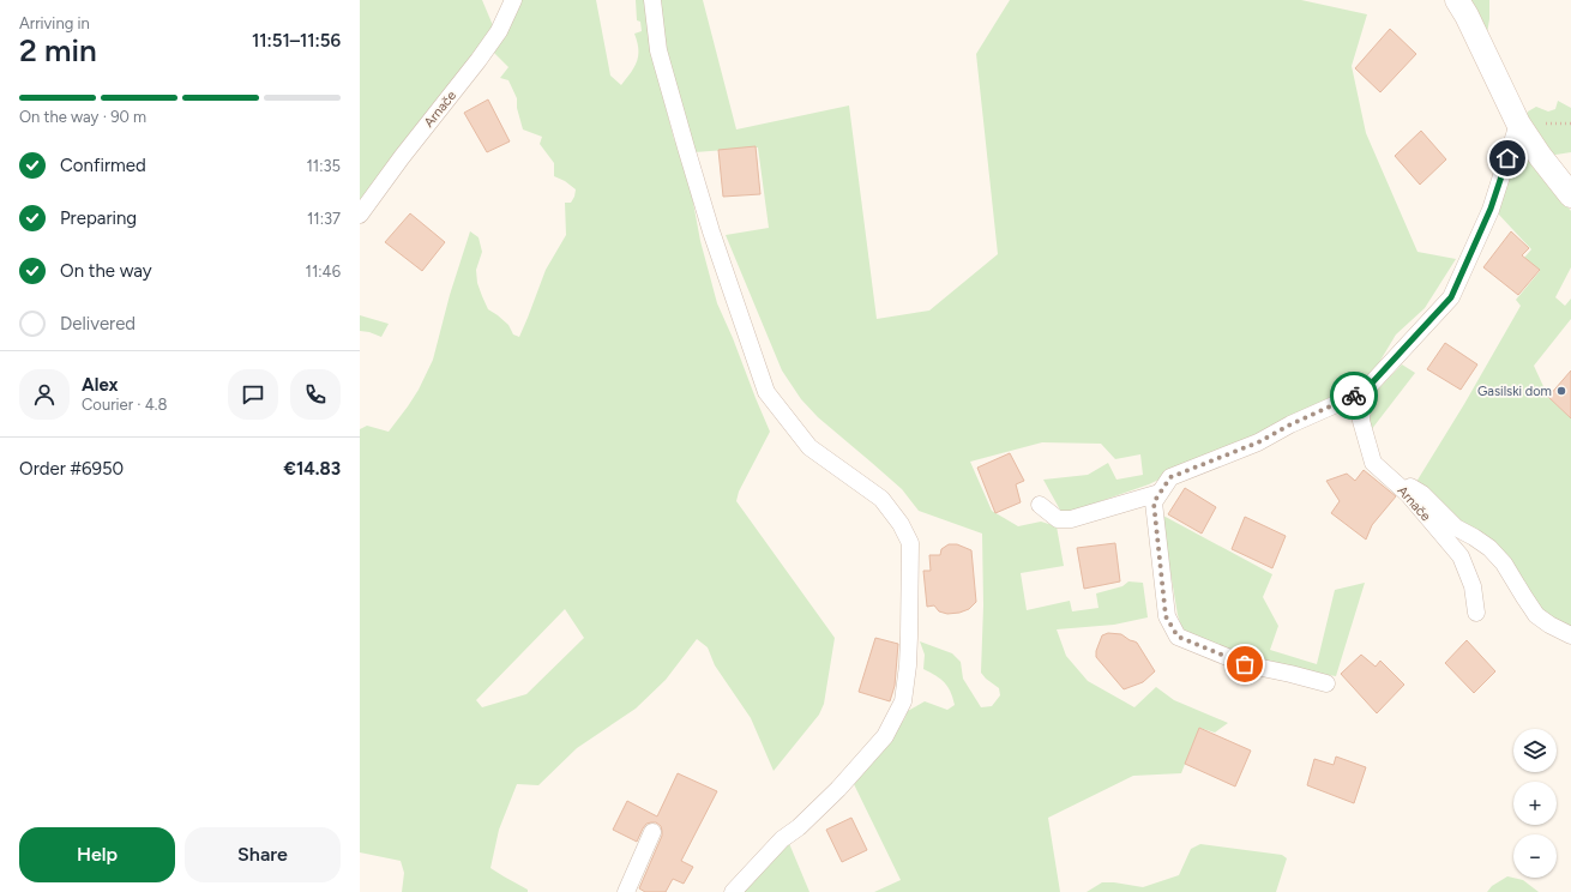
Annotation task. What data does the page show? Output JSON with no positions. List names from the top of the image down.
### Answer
{
  "streets": {
    "street": ["Arnače"]
  },
  "places": ["Gasilski dom"],
  "page": {
    "heading": ["2 min", "Arriving in", "11:51–11:56"],
    "panel": [
      "Alex",
      "Courier · 4.8",
      "Order #6950",
      "€14.83"
    ],
    "bar": "On the way · 90 m",
    "list": [
      ["Confirmed", "11:35"],
      ["Preparing", "11:37"],
      ["On the way", "11:46"],
      "Delivered"
    ],
    "map_buttons": ["+", "−"],
    "buttons": ["Help", "Share"]
  }
}
